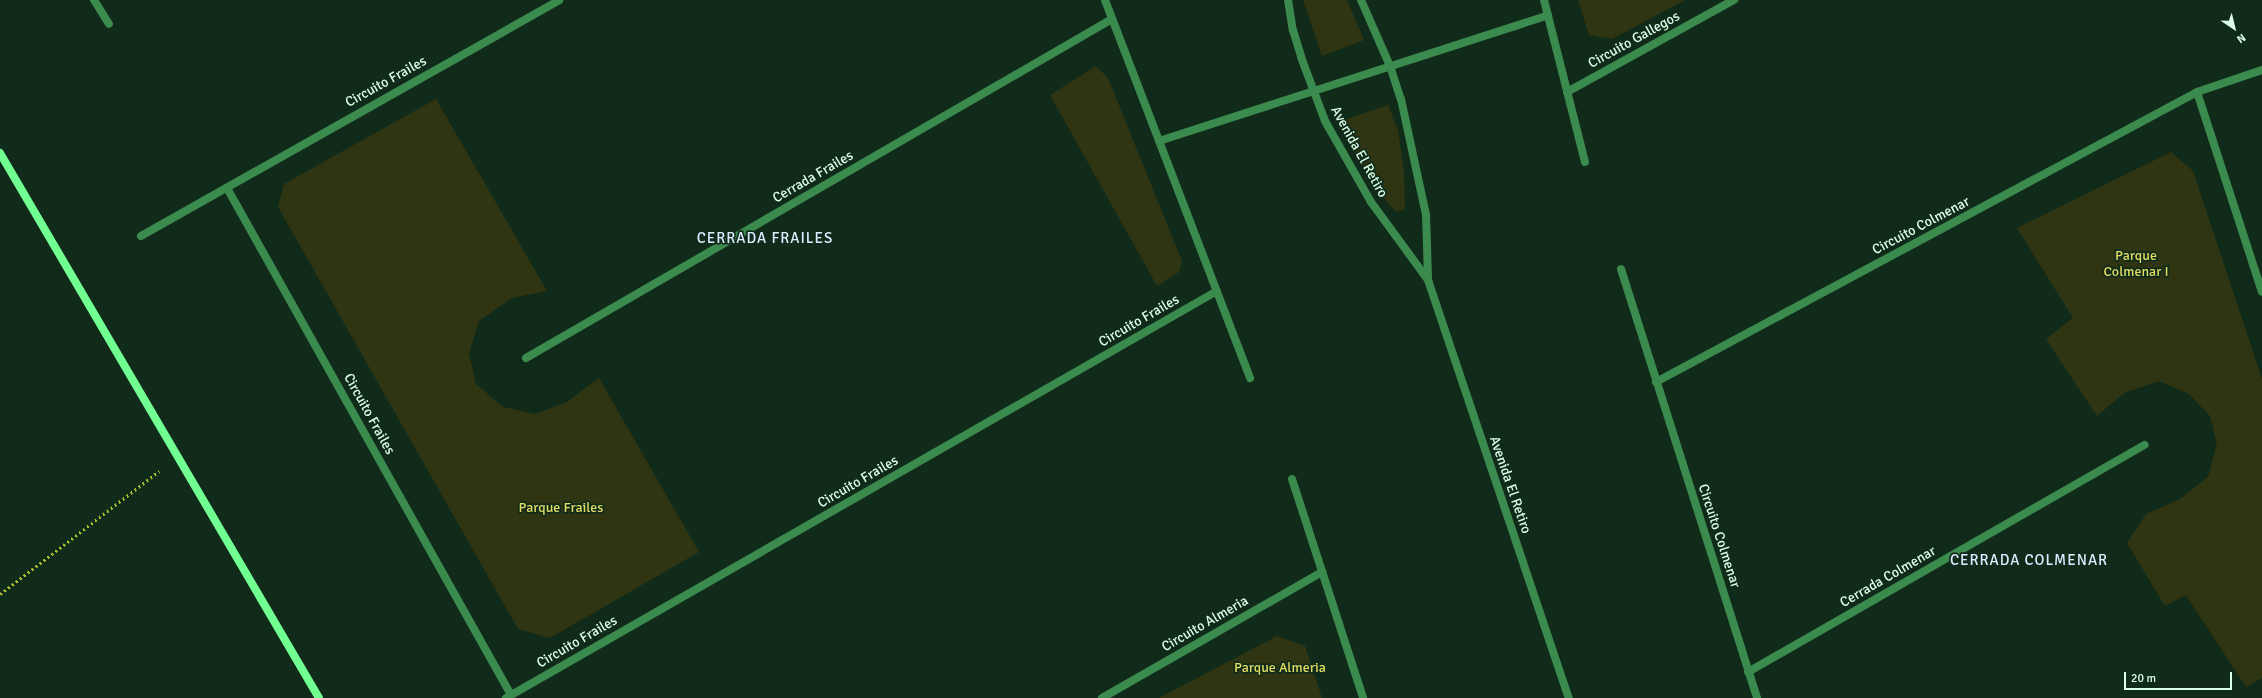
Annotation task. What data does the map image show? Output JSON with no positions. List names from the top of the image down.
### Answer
{
  "streets": {
    "street": [
      "Circuito Gallegos",
      "Circuito Frailes",
      "Avenida El Retiro",
      "Cerrada Frailes",
      "Circuito Colmenar",
      "Cerrada Colmenar",
      "Circuito Almeria"
    ]
  },
  "crossings": [
    ["Circuito Colmenar", "Cerrada Colmenar"]
  ],
  "districts": ["CERRADA FRAILES", "CERRADA COLMENAR"],
  "parks": ["Parque Colmenar I", "Parque Frailes", "Parque Almeria"],
  "scale_bar": "20 m",
  "north": "bottom right"
}
